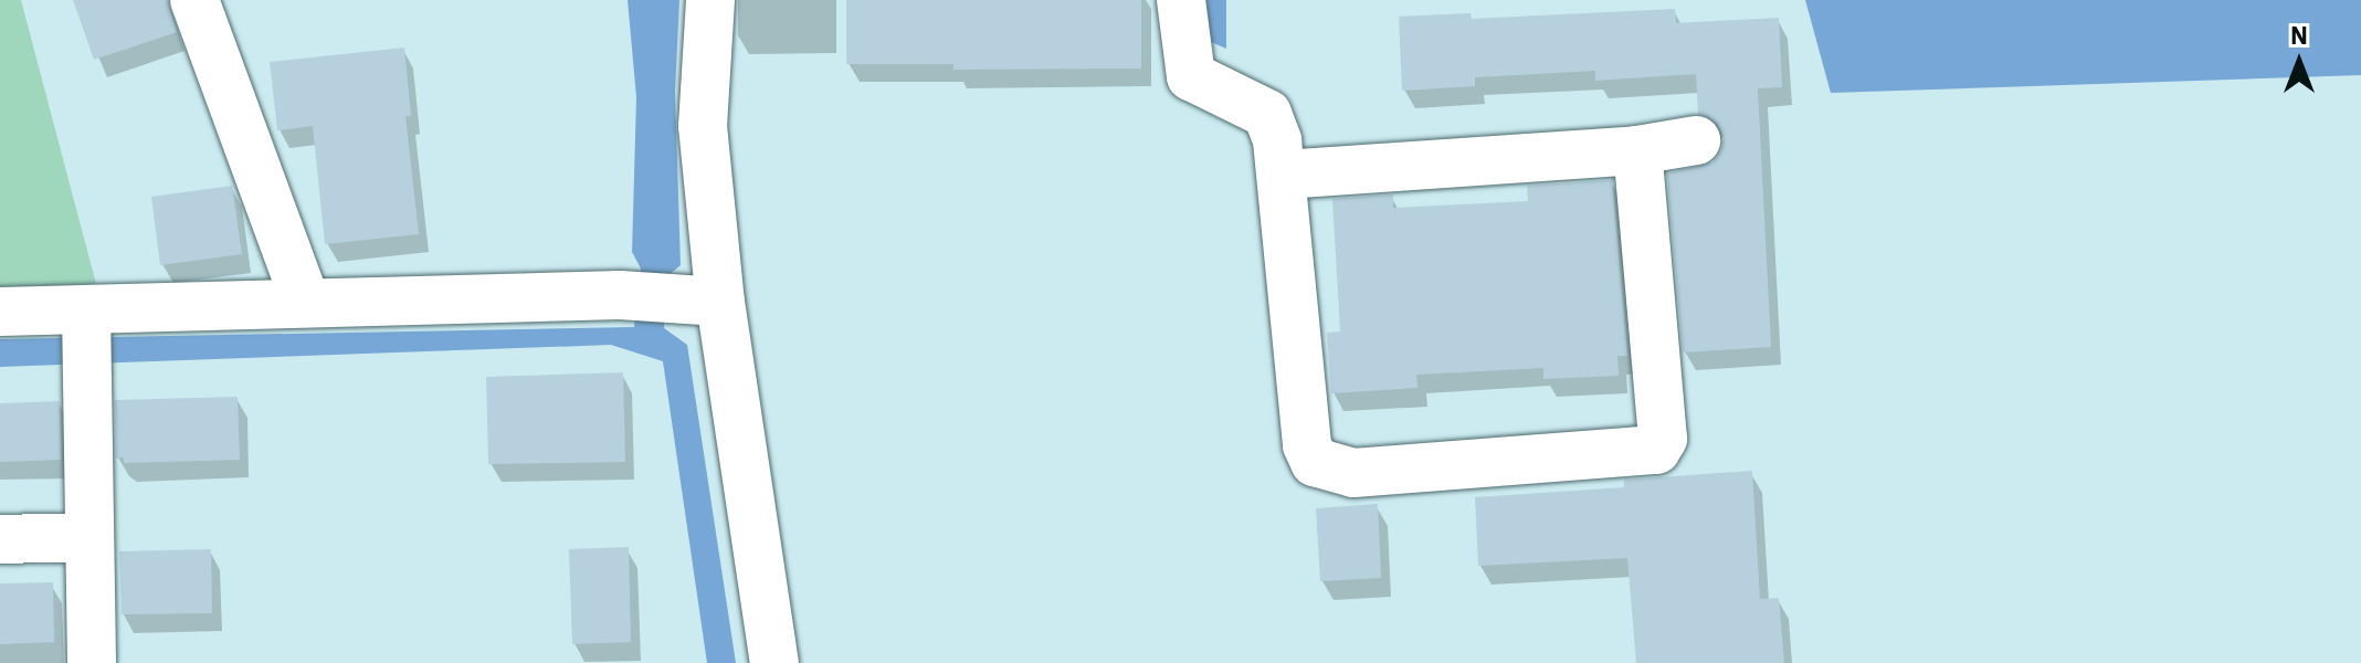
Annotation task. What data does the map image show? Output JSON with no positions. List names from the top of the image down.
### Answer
{
  "north": "top"
}
